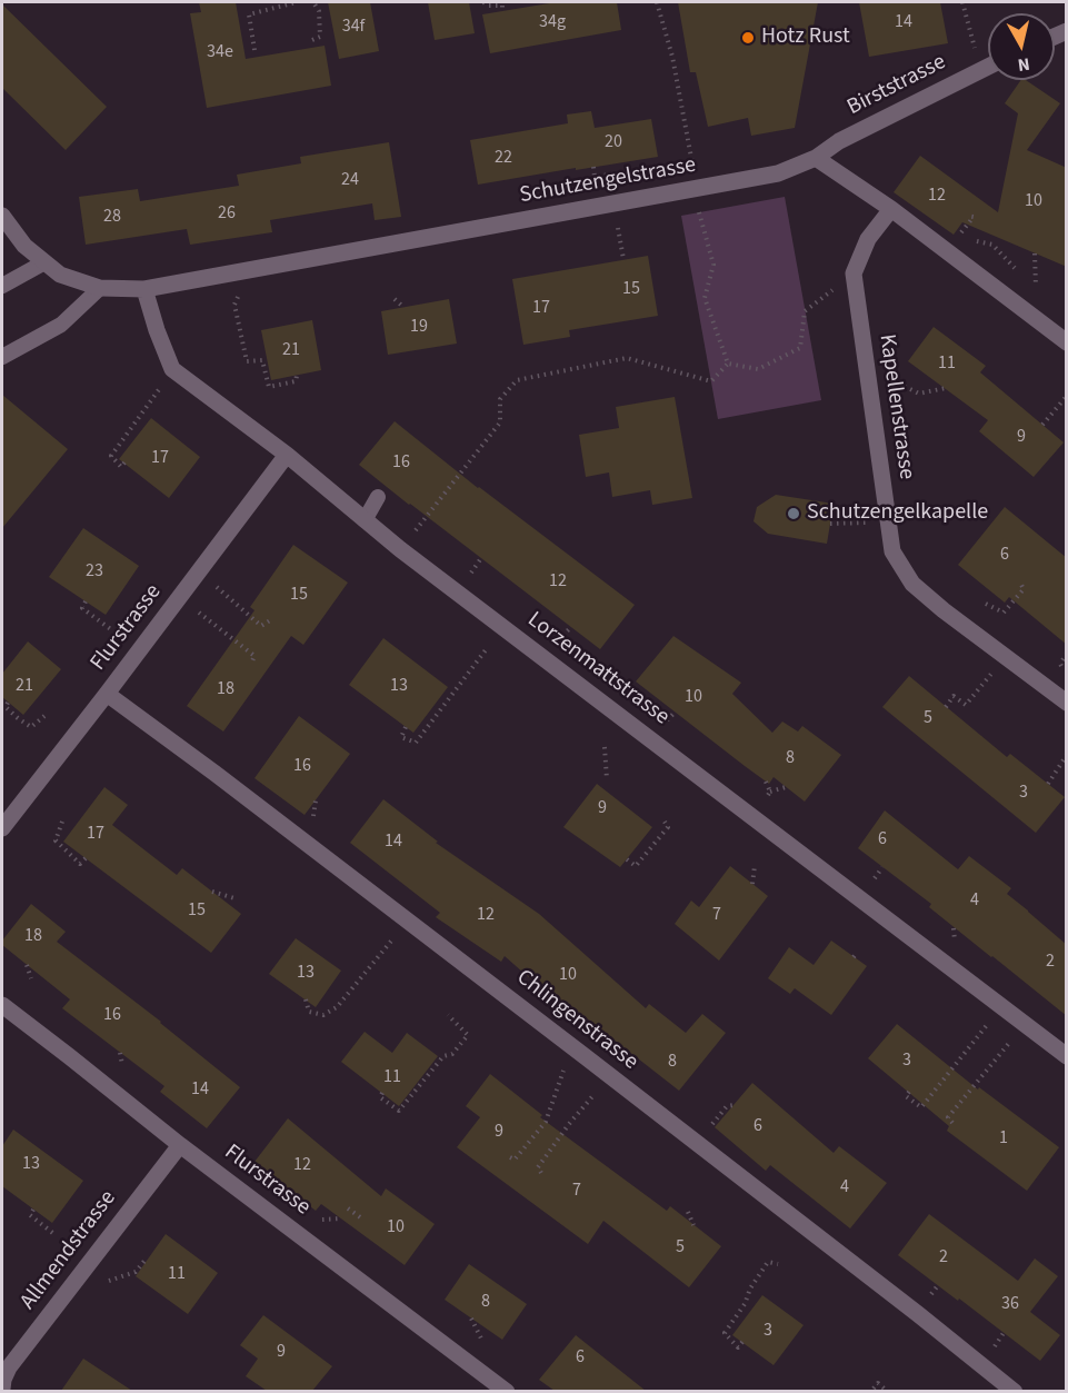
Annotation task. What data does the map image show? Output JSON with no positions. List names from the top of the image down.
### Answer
{
  "streets": {
    "street": [
      "Birststrasse",
      "Schutzengelstrasse",
      "Kapellenstrasse",
      "Flurstrasse",
      "Lorzenmattstrasse",
      "Chlingenstrasse",
      "Allmendstrasse"
    ]
  },
  "crossings": [
    ["Birststrasse", "Schutzengelstrasse"],
    ["Schutzengelstrasse", "Lorzenmattstrasse"],
    ["Flurstrasse", "Lorzenmattstrasse"],
    ["Flurstrasse", "Chlingenstrasse"],
    ["Flurstrasse", "Allmendstrasse"]
  ],
  "places": ["Hotz Rust", "Schutzengelkapelle"],
  "house_numbers": [
    "34g",
    "14",
    "34f",
    "34e",
    "20",
    "22",
    "24",
    "12",
    "10",
    "26",
    "28",
    "15",
    "17",
    "19",
    "21",
    "11",
    "9",
    "17",
    "16",
    "6",
    "23",
    "12",
    "15",
    "21",
    "13",
    "18",
    "10",
    "5",
    "8",
    "16",
    "3",
    "9",
    "17",
    "6",
    "14",
    "4",
    "15",
    "12",
    "7",
    "18",
    "2",
    "13",
    "10",
    "16",
    "3",
    "8",
    "11",
    "14",
    "6",
    "9",
    "1",
    "13",
    "12",
    "4",
    "7",
    "10",
    "5",
    "2",
    "11",
    "8",
    "36",
    "3",
    "9",
    "6"
  ],
  "north": "bottom"
}
